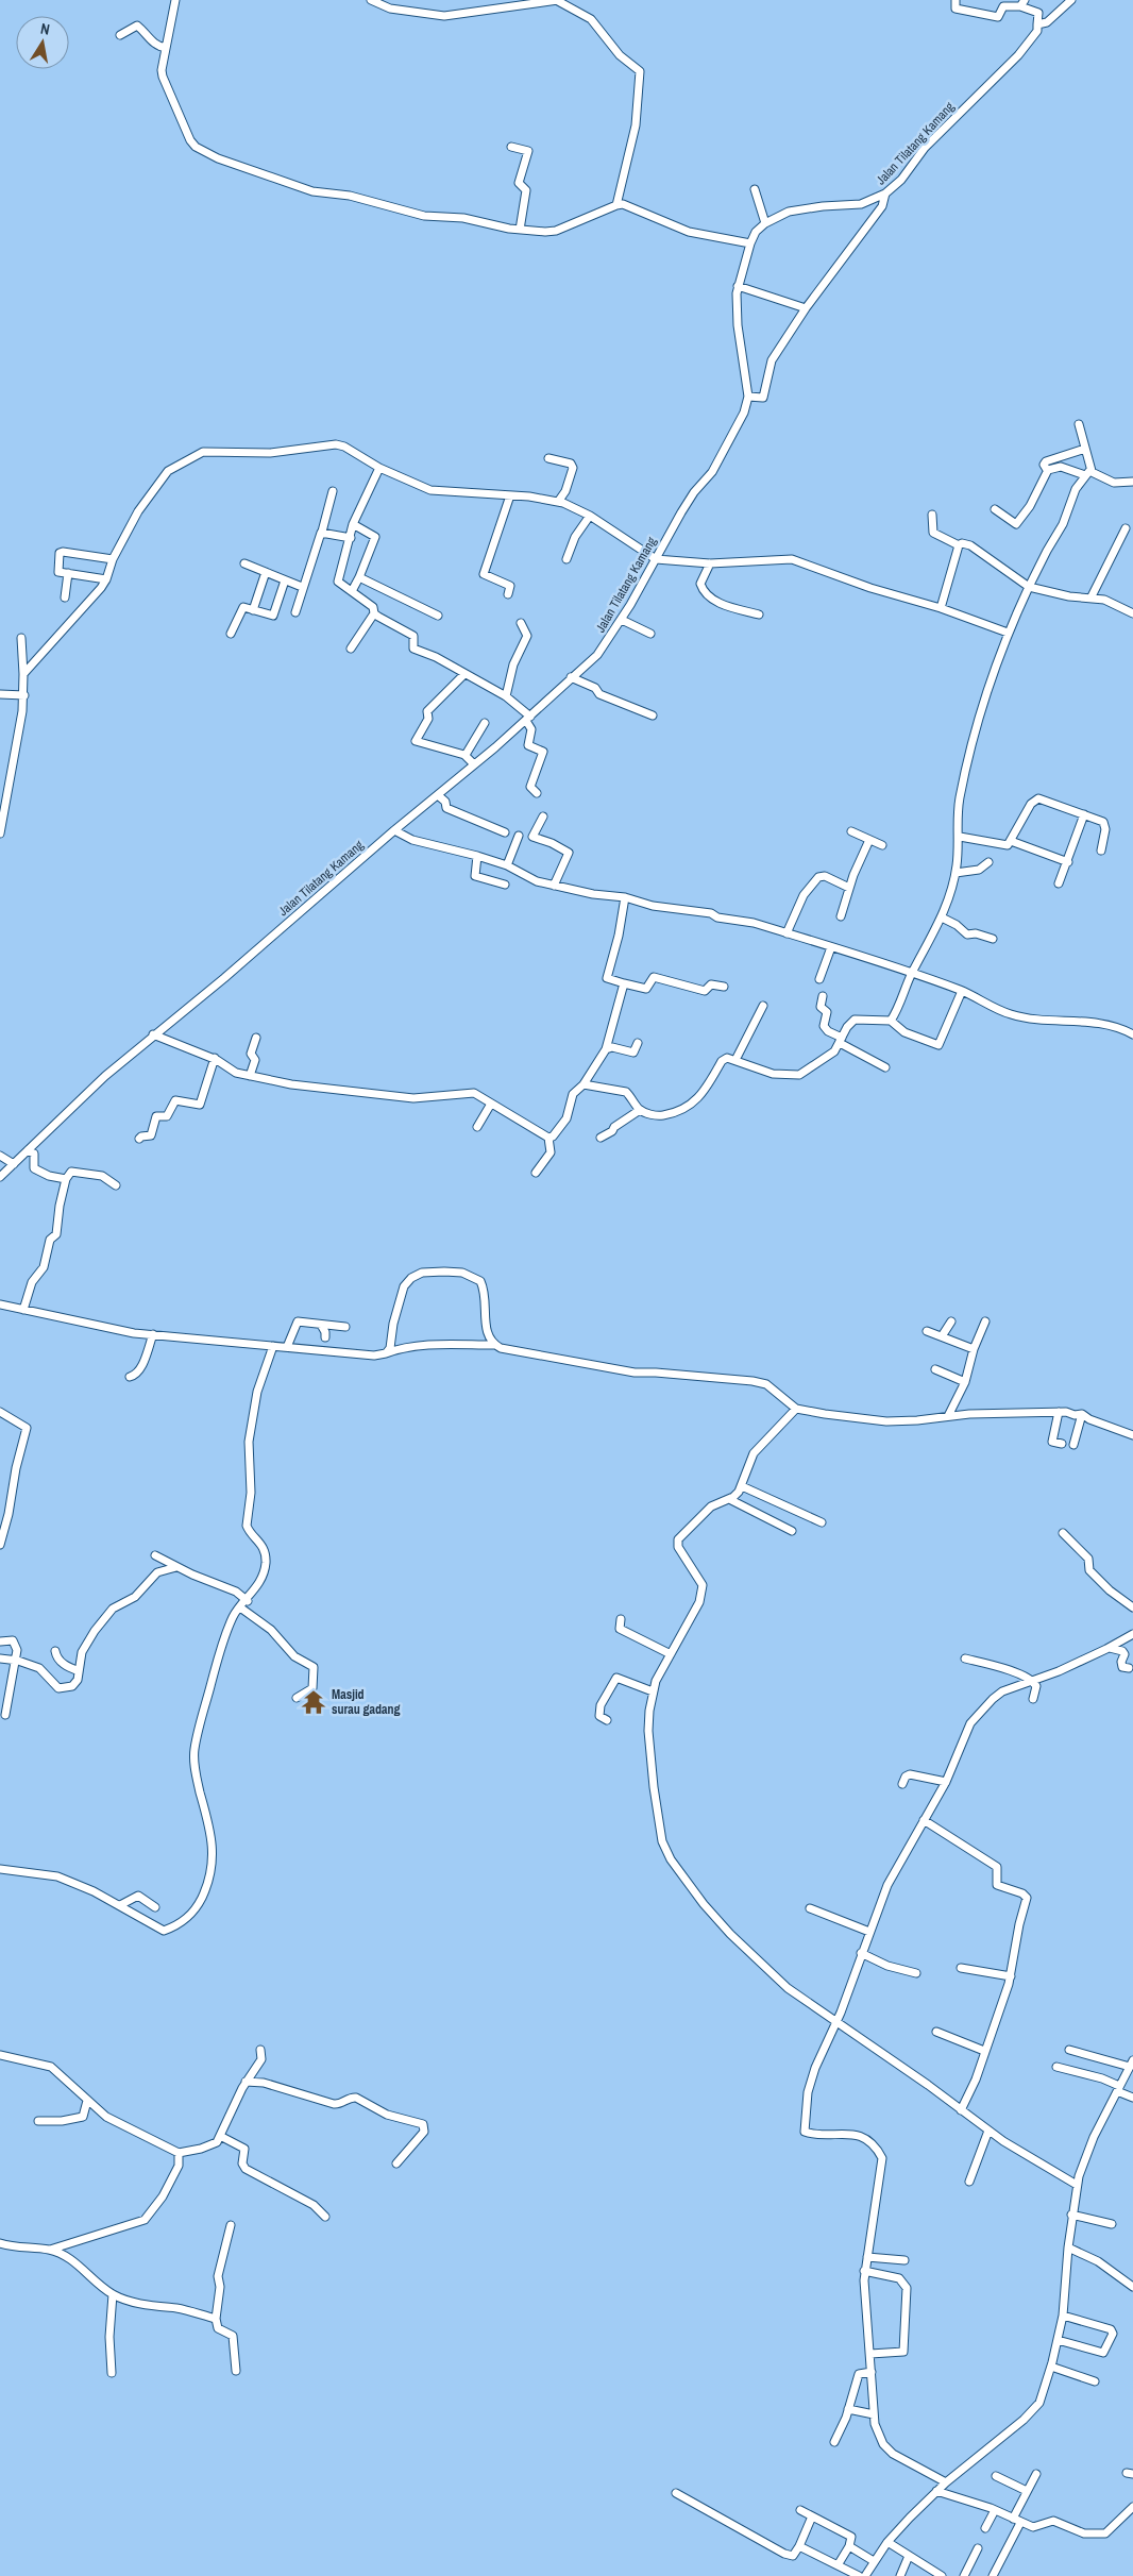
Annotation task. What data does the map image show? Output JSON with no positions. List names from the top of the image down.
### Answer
{
  "streets": {
    "street": ["Jalan Tilatang Kamang"]
  },
  "places": {
    "temple": ["Masjid surau gadang"]
  },
  "north": "top"
}
